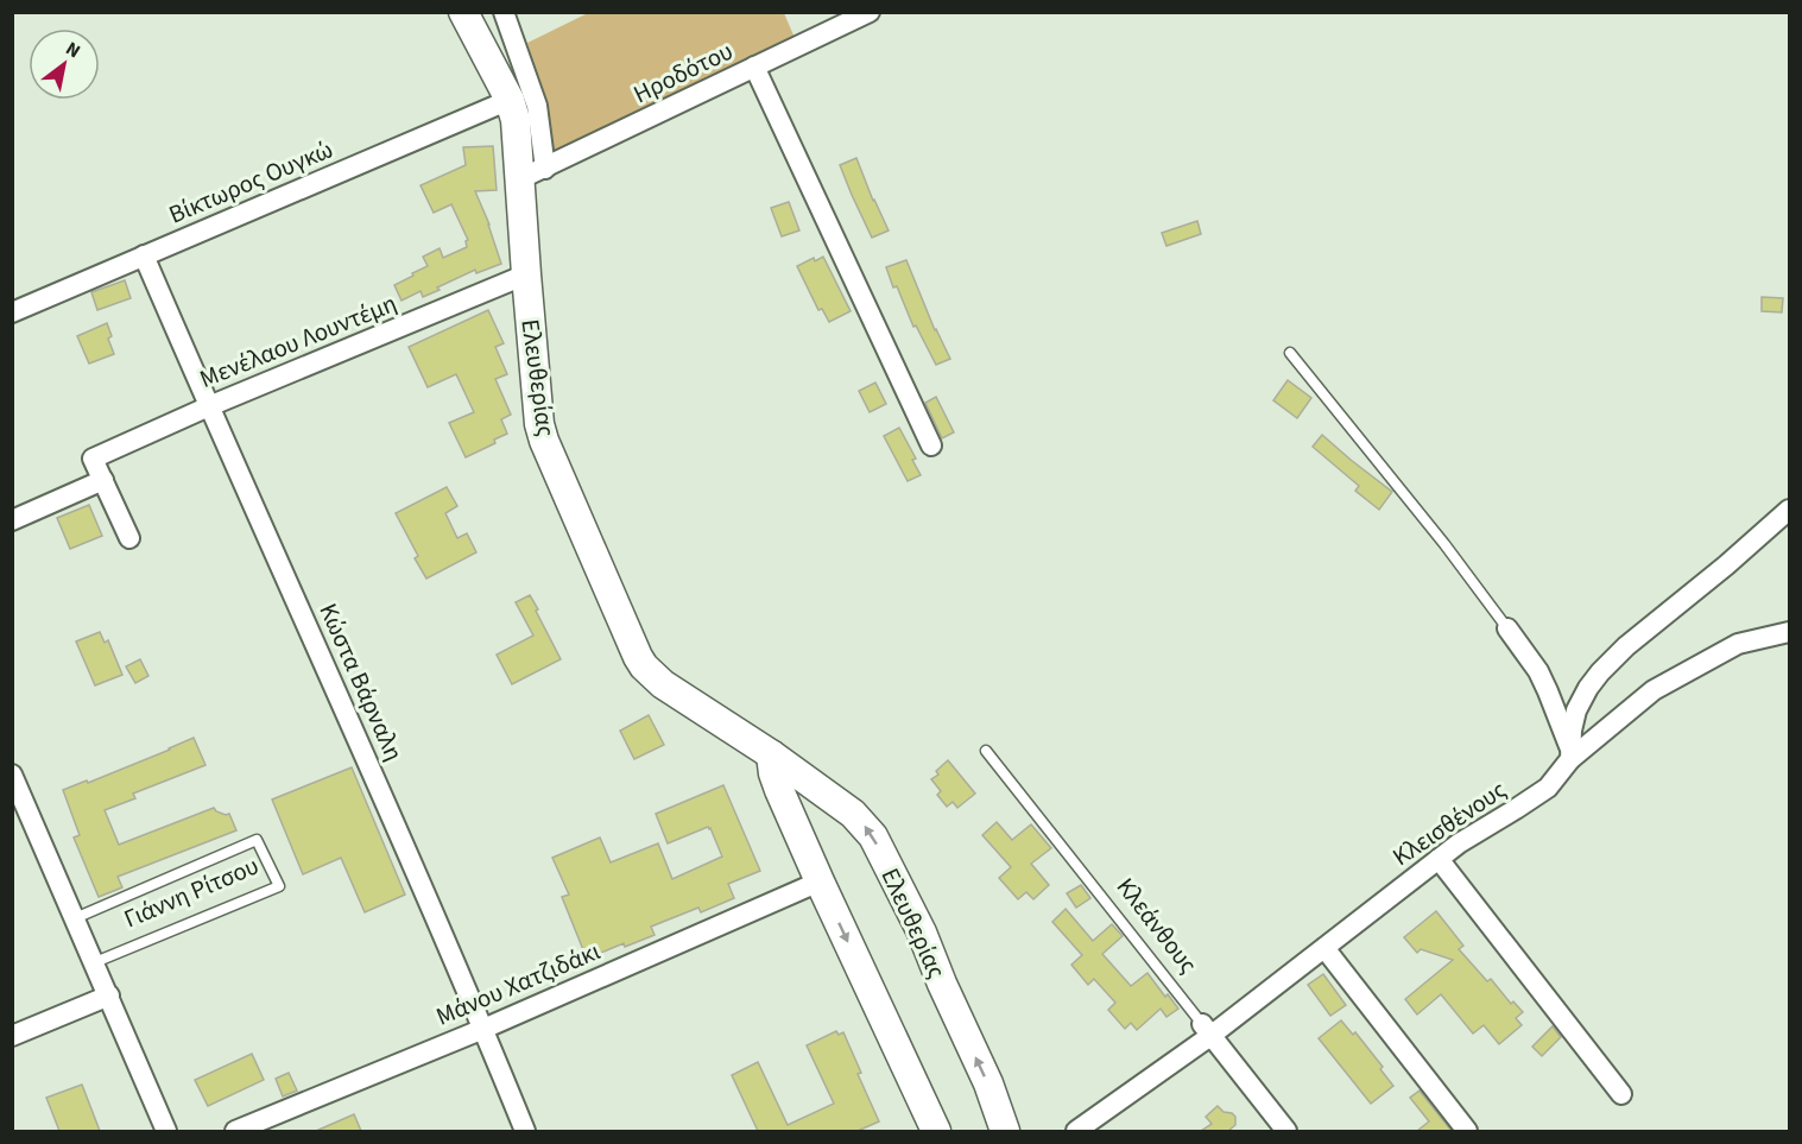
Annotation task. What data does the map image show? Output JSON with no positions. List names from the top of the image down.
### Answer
{
  "streets": {
    "street": [
      "Ηροδότου",
      "Βίκτωρος Ουγκώ",
      "Μενέλαου Λουντέμη",
      "Ελευθερίας",
      "Κώστα Βάρναλη",
      "Κλεισθένους",
      "Κλεάνθους",
      "Μάνου Χατζιδάκι"
    ],
    "lane": ["Γιάννη Ρίτσου"]
  },
  "crossings": [
    ["Ηροδότου", "Ελευθερίας"],
    ["Βίκτωρος Ουγκώ", "Ελευθερίας"],
    ["Βίκτωρος Ουγκώ", "Κώστα Βάρναλη"],
    ["Μενέλαου Λουντέμη", "Ελευθερίας"],
    ["Μενέλαου Λουντέμη", "Κώστα Βάρναλη"],
    ["Κώστα Βάρναλη", "Μάνου Χατζιδάκι"],
    ["Κλεισθένους", "Κλεάνθους"]
  ],
  "north": "top right"
}
